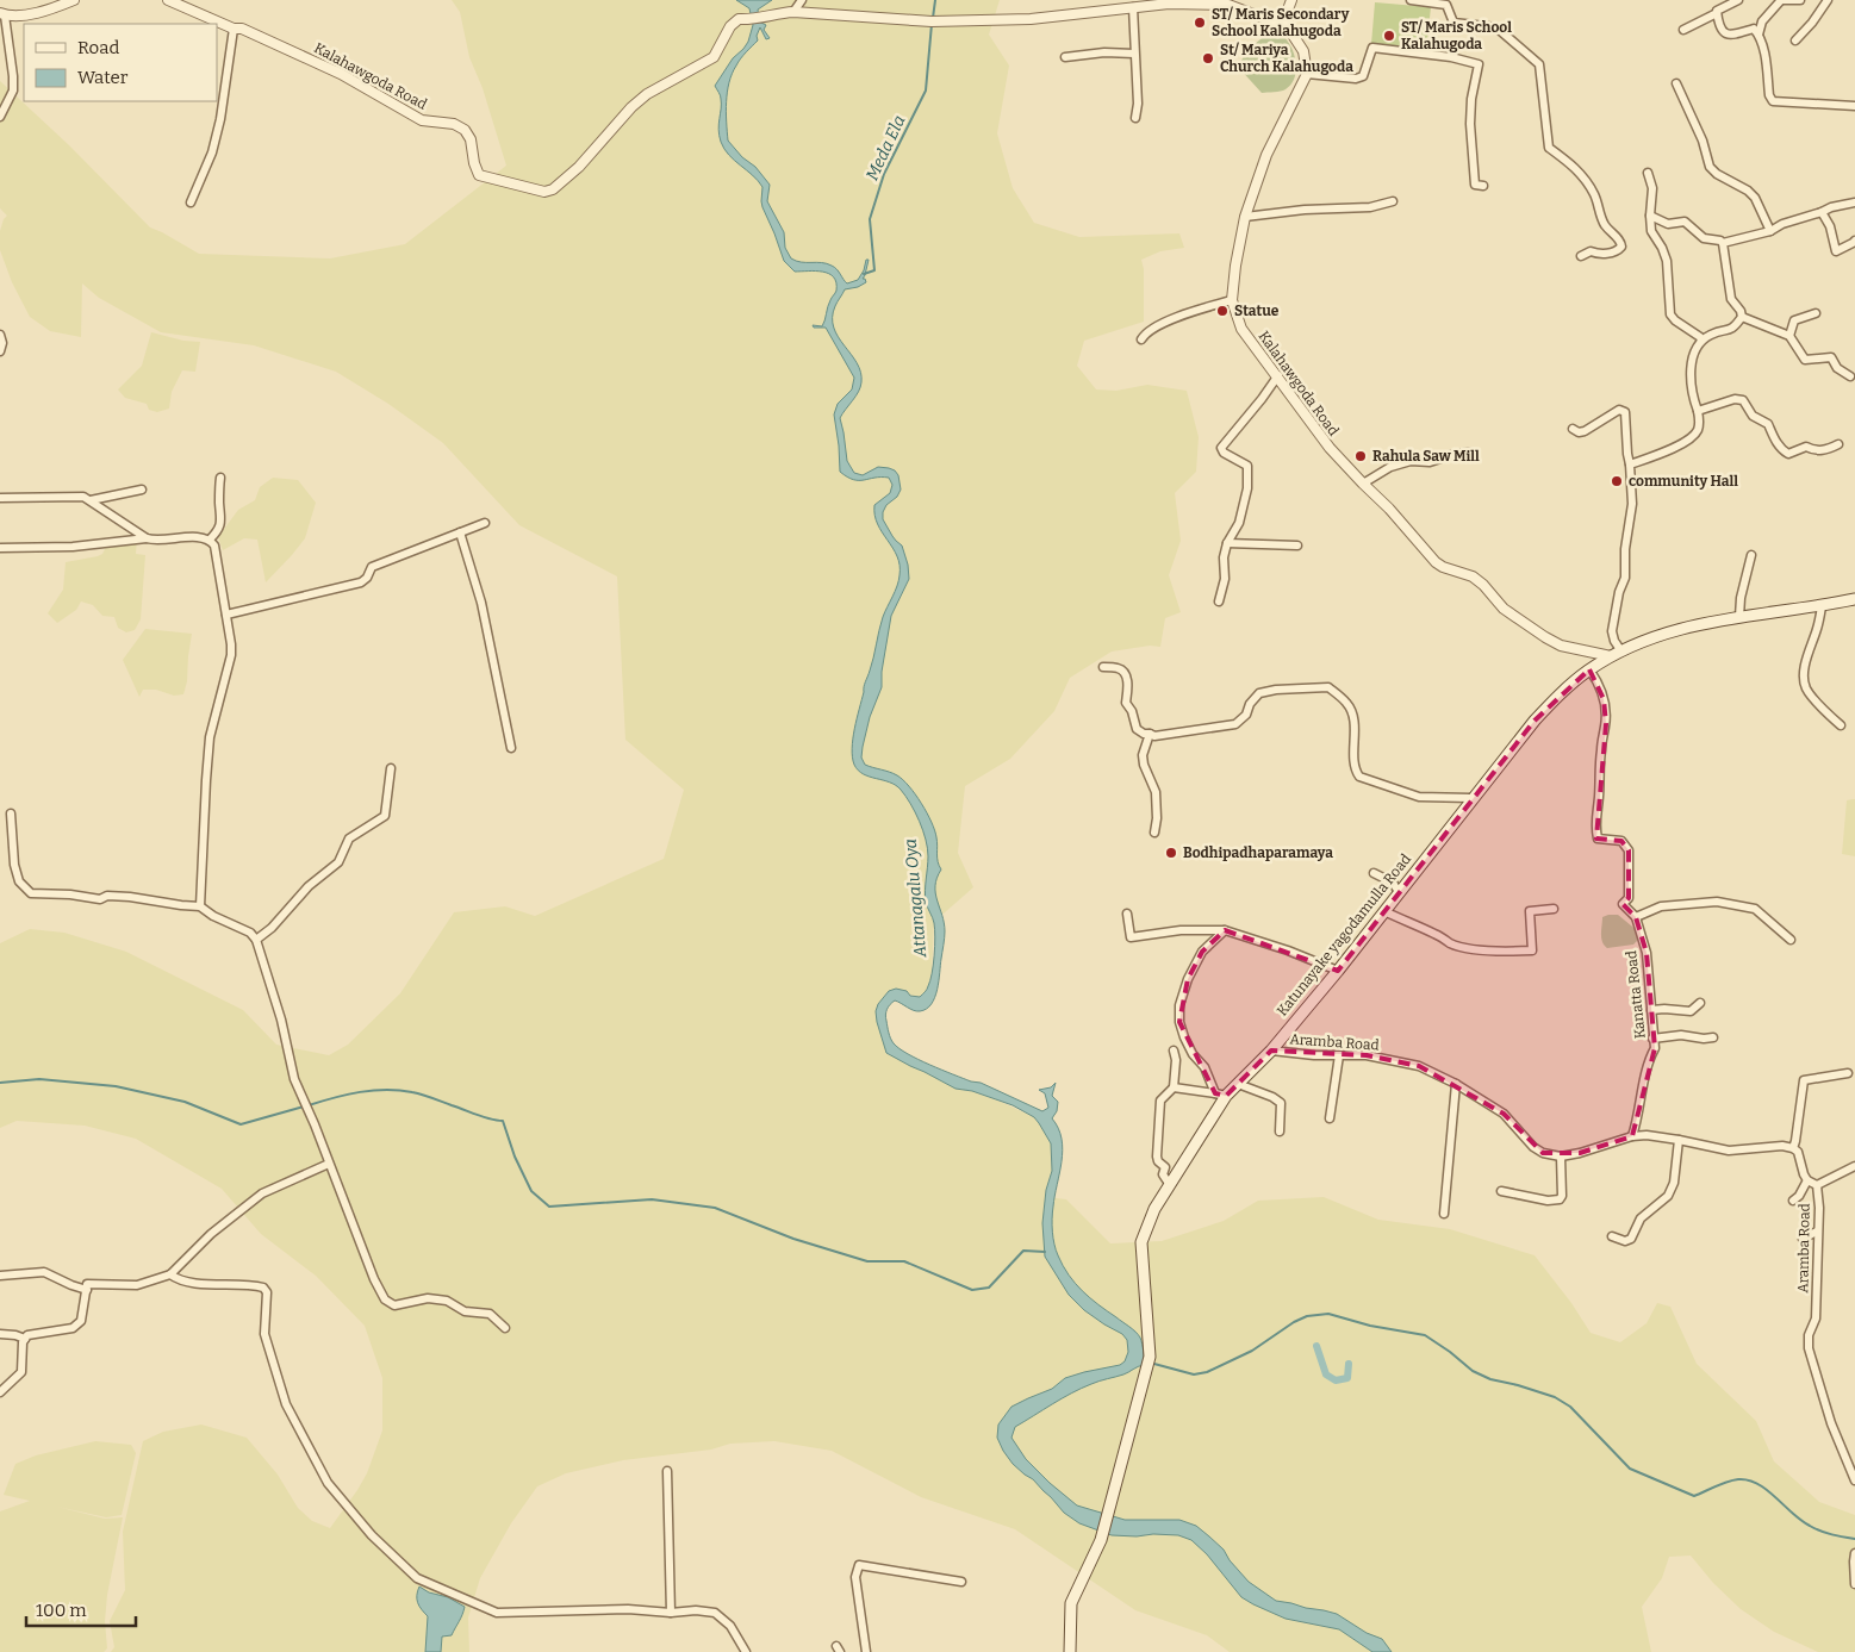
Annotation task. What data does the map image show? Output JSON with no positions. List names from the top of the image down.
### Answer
{
  "streets": {
    "main road": ["Katunayake yagodamulla Road"],
    "street": ["Kalahawgoda Road", "Kanatta Road", "Aramba Road"]
  },
  "crossings": [
    ["Kalahawgoda Road", "Katunayake yagodamulla Road"],
    ["Katunayake yagodamulla Road", "Kanatta Road"],
    ["Katunayake yagodamulla Road", "Aramba Road"]
  ],
  "water": ["Meda Ela", "Attanagalu Oya"],
  "places": [
    "ST/ Maris Secondary School Kalahugoda",
    "ST/ Maris School Kalahugoda",
    "St/ Mariya Church Kalahugoda",
    "Statue",
    "Rahula Saw Mill",
    "community Hall",
    "Bodhipadhaparamaya"
  ],
  "legend": ["Road", "Water"],
  "scale_bar": "100 m"
}
